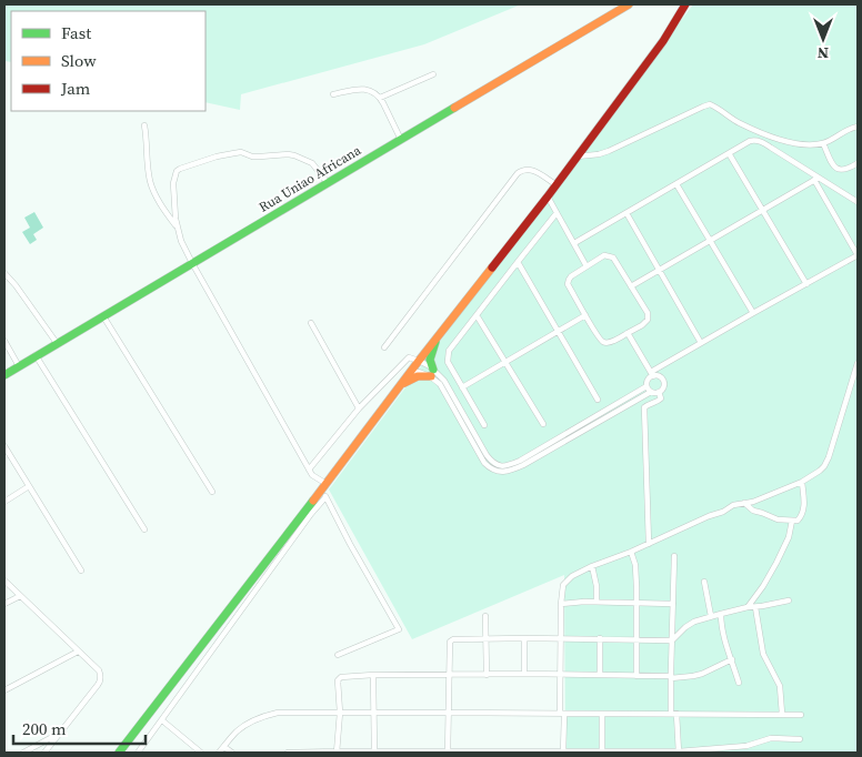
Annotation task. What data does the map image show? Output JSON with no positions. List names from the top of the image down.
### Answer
{
  "streets": {
    "main road": ["Rua Uniao Africana"]
  },
  "legend": ["Fast", "Slow", "Jam"],
  "scale_bar": "200 m",
  "north": "bottom"
}
